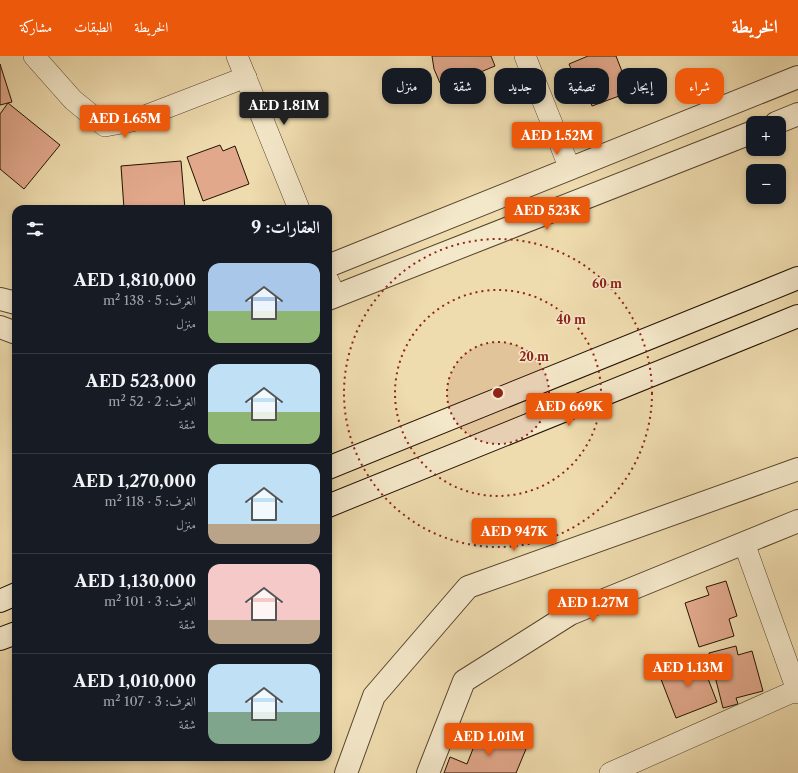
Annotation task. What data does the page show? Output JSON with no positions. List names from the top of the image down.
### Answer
{
  "page": {
    "header": "الخريطة",
    "nav": ["الخريطة", "الطبقات", "مشاركة"],
    "chip": [
      "شراء",
      "إيجار",
      "تصفية",
      "جديد",
      "شقة",
      "منزل"
    ],
    "price": [
      "AED 1.81M",
      "AED 1.65M",
      "AED 1.52M",
      "AED 523K",
      "AED 669K",
      "AED 947K",
      "AED 1.27M",
      "AED 1.13M",
      "AED 1.01M"
    ],
    "map_buttons": ["+", "−"],
    "heading": "العقارات: 9",
    "list": [
      {
        "name": "AED 1,810,000",
        "note": "الغرف: 5 · 138 m² · منزل"
      },
      {
        "name": "AED 523,000",
        "note": "الغرف: 2 · 52 m² · شقة"
      },
      {
        "name": "AED 1,270,000",
        "note": "الغرف: 5 · 118 m² · منزل"
      },
      {
        "name": "AED 1,130,000",
        "note": "الغرف: 3 · 101 m² · شقة"
      },
      {
        "name": "AED 1,010,000",
        "note": "الغرف: 3 · 107 m² · شقة"
      }
    ]
  },
  "rings": ["60 m", "40 m", "20 m"]
}
